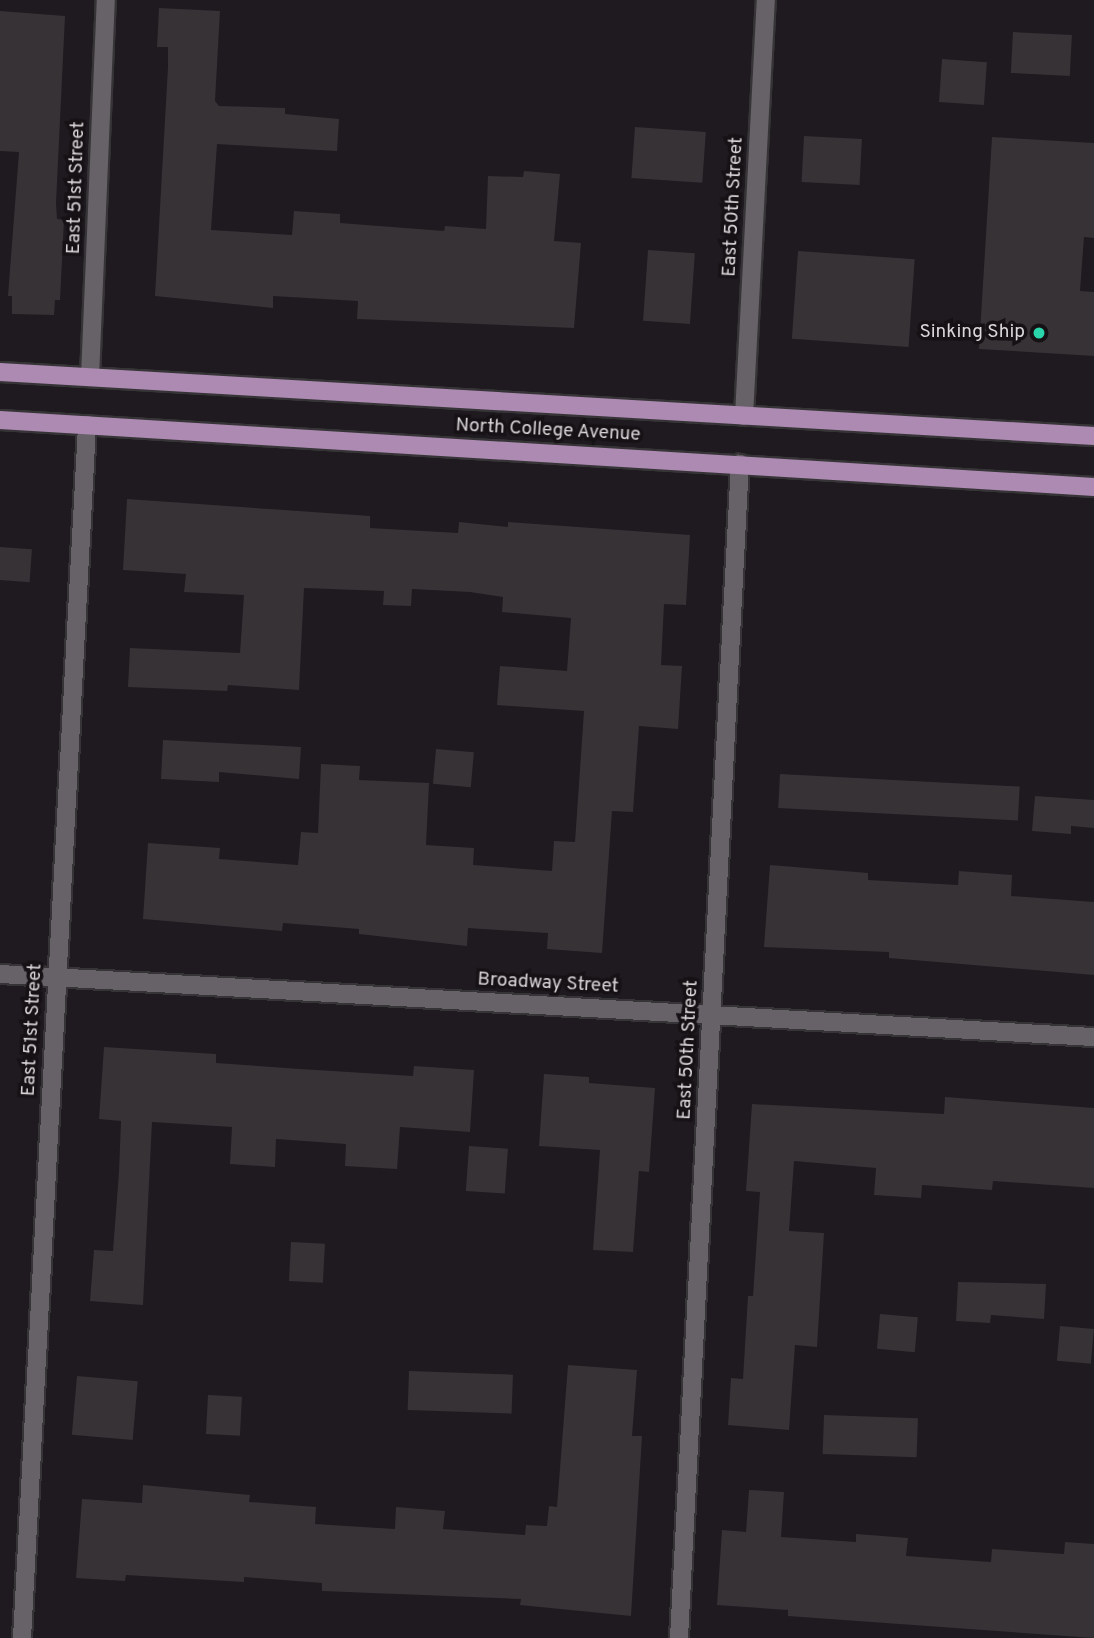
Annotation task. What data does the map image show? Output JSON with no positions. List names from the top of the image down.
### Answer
{
  "streets": {
    "main road": ["North College Avenue"],
    "street": ["East 51st Street", "East 50th Street", "Broadway Street"]
  },
  "crossings": [
    ["East 51st Street", "North College Avenue"],
    ["East 51st Street", "Broadway Street"],
    ["East 50th Street", "North College Avenue"],
    ["East 50th Street", "Broadway Street"]
  ],
  "places": ["Sinking Ship"]
}
